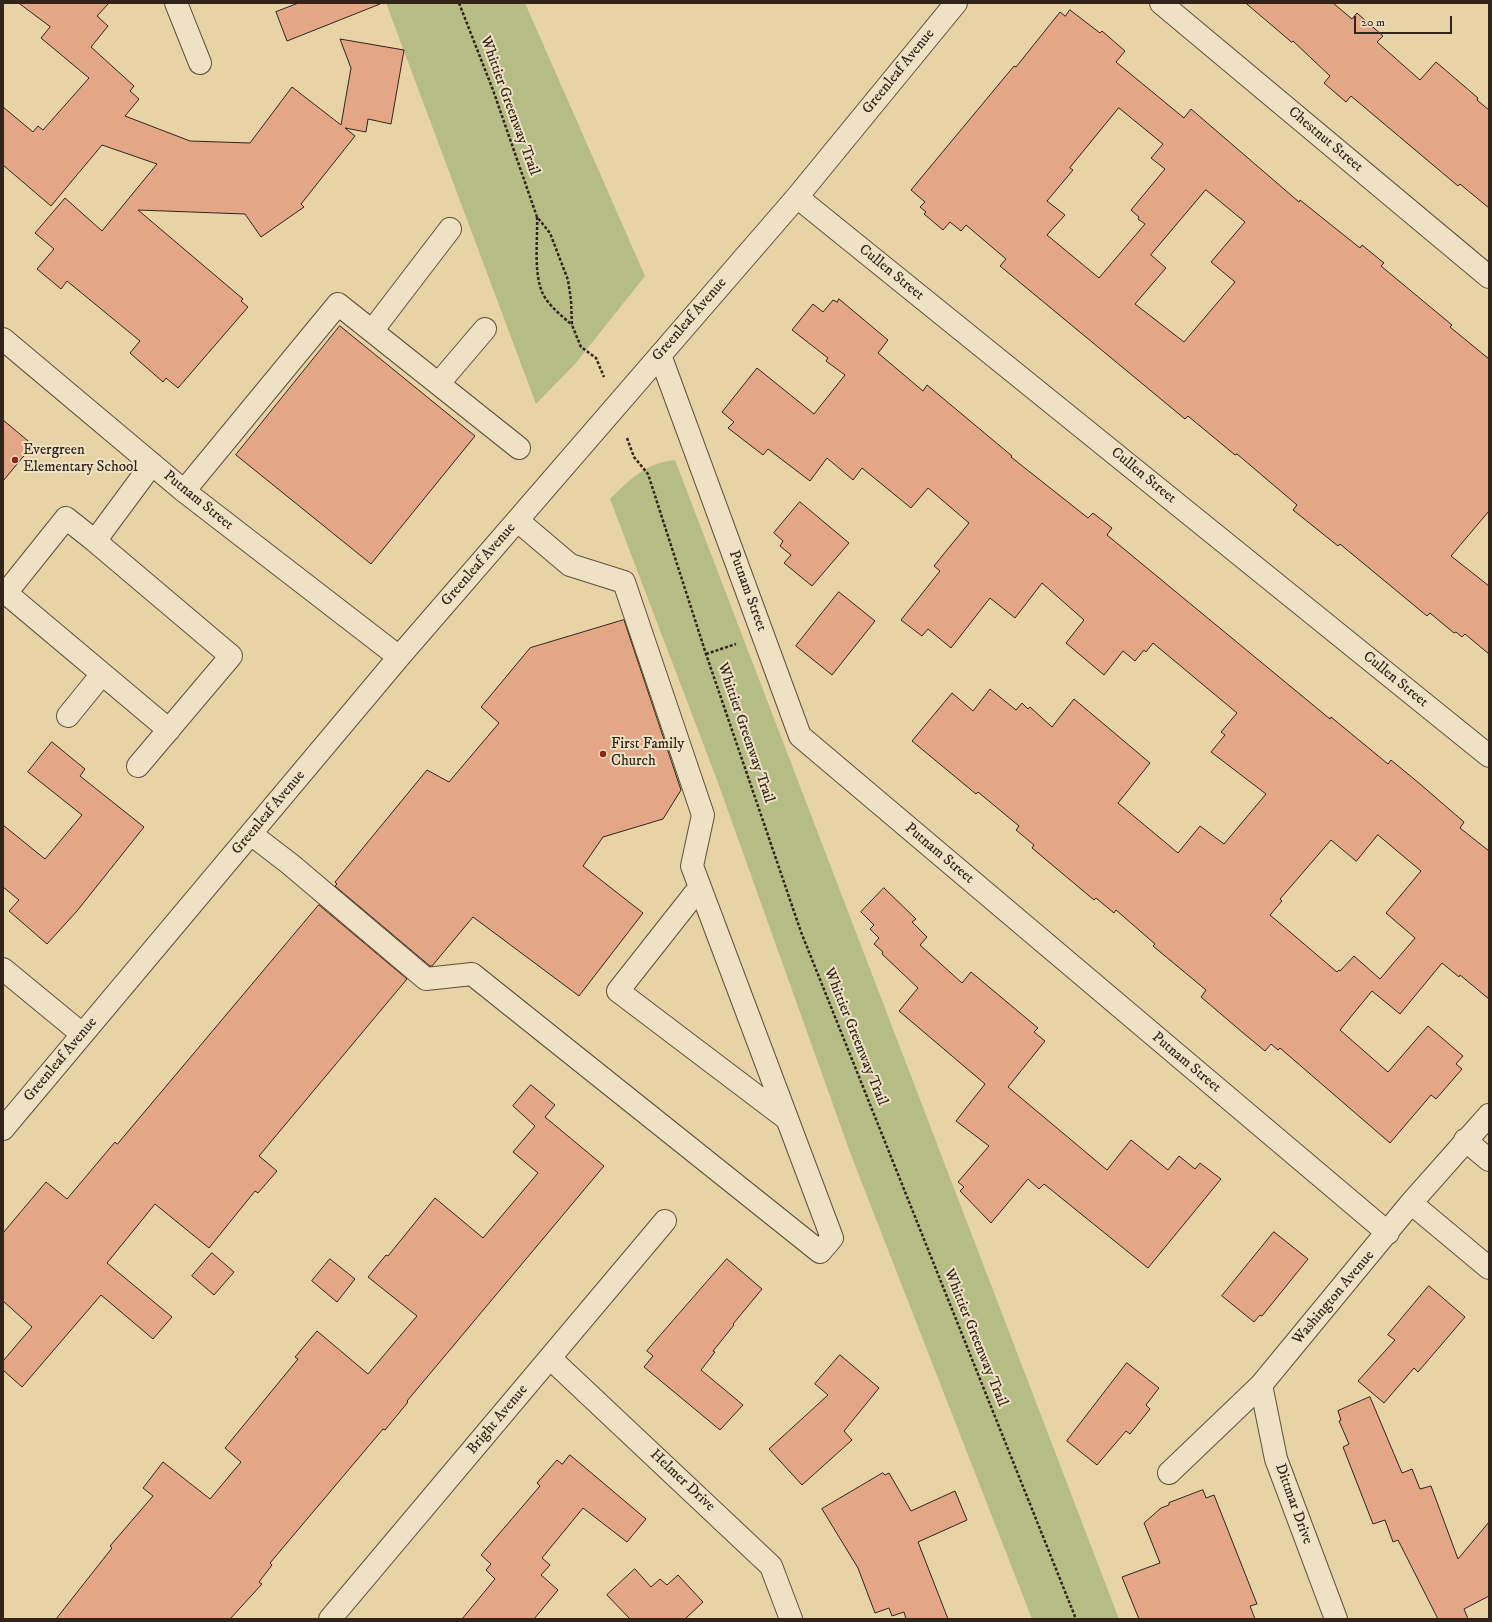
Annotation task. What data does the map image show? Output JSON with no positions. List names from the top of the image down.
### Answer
{
  "streets": {
    "street": [
      "Greenleaf Avenue",
      "Chestnut Street",
      "Cullen Street",
      "Putnam Street",
      "Washington Avenue",
      "Bright Avenue",
      "Helmer Drive",
      "Dittmar Drive"
    ],
    "path": ["Whittier Greenway Trail"]
  },
  "crossings": [
    ["Greenleaf Avenue", "Cullen Street"],
    ["Greenleaf Avenue", "Putnam Street"],
    ["Putnam Street", "Washington Avenue"],
    ["Washington Avenue", "Dittmar Drive"],
    ["Bright Avenue", "Helmer Drive"]
  ],
  "places": ["Evergreen Elementary School", "First Family Church"],
  "scale_bar": "20 m"
}
